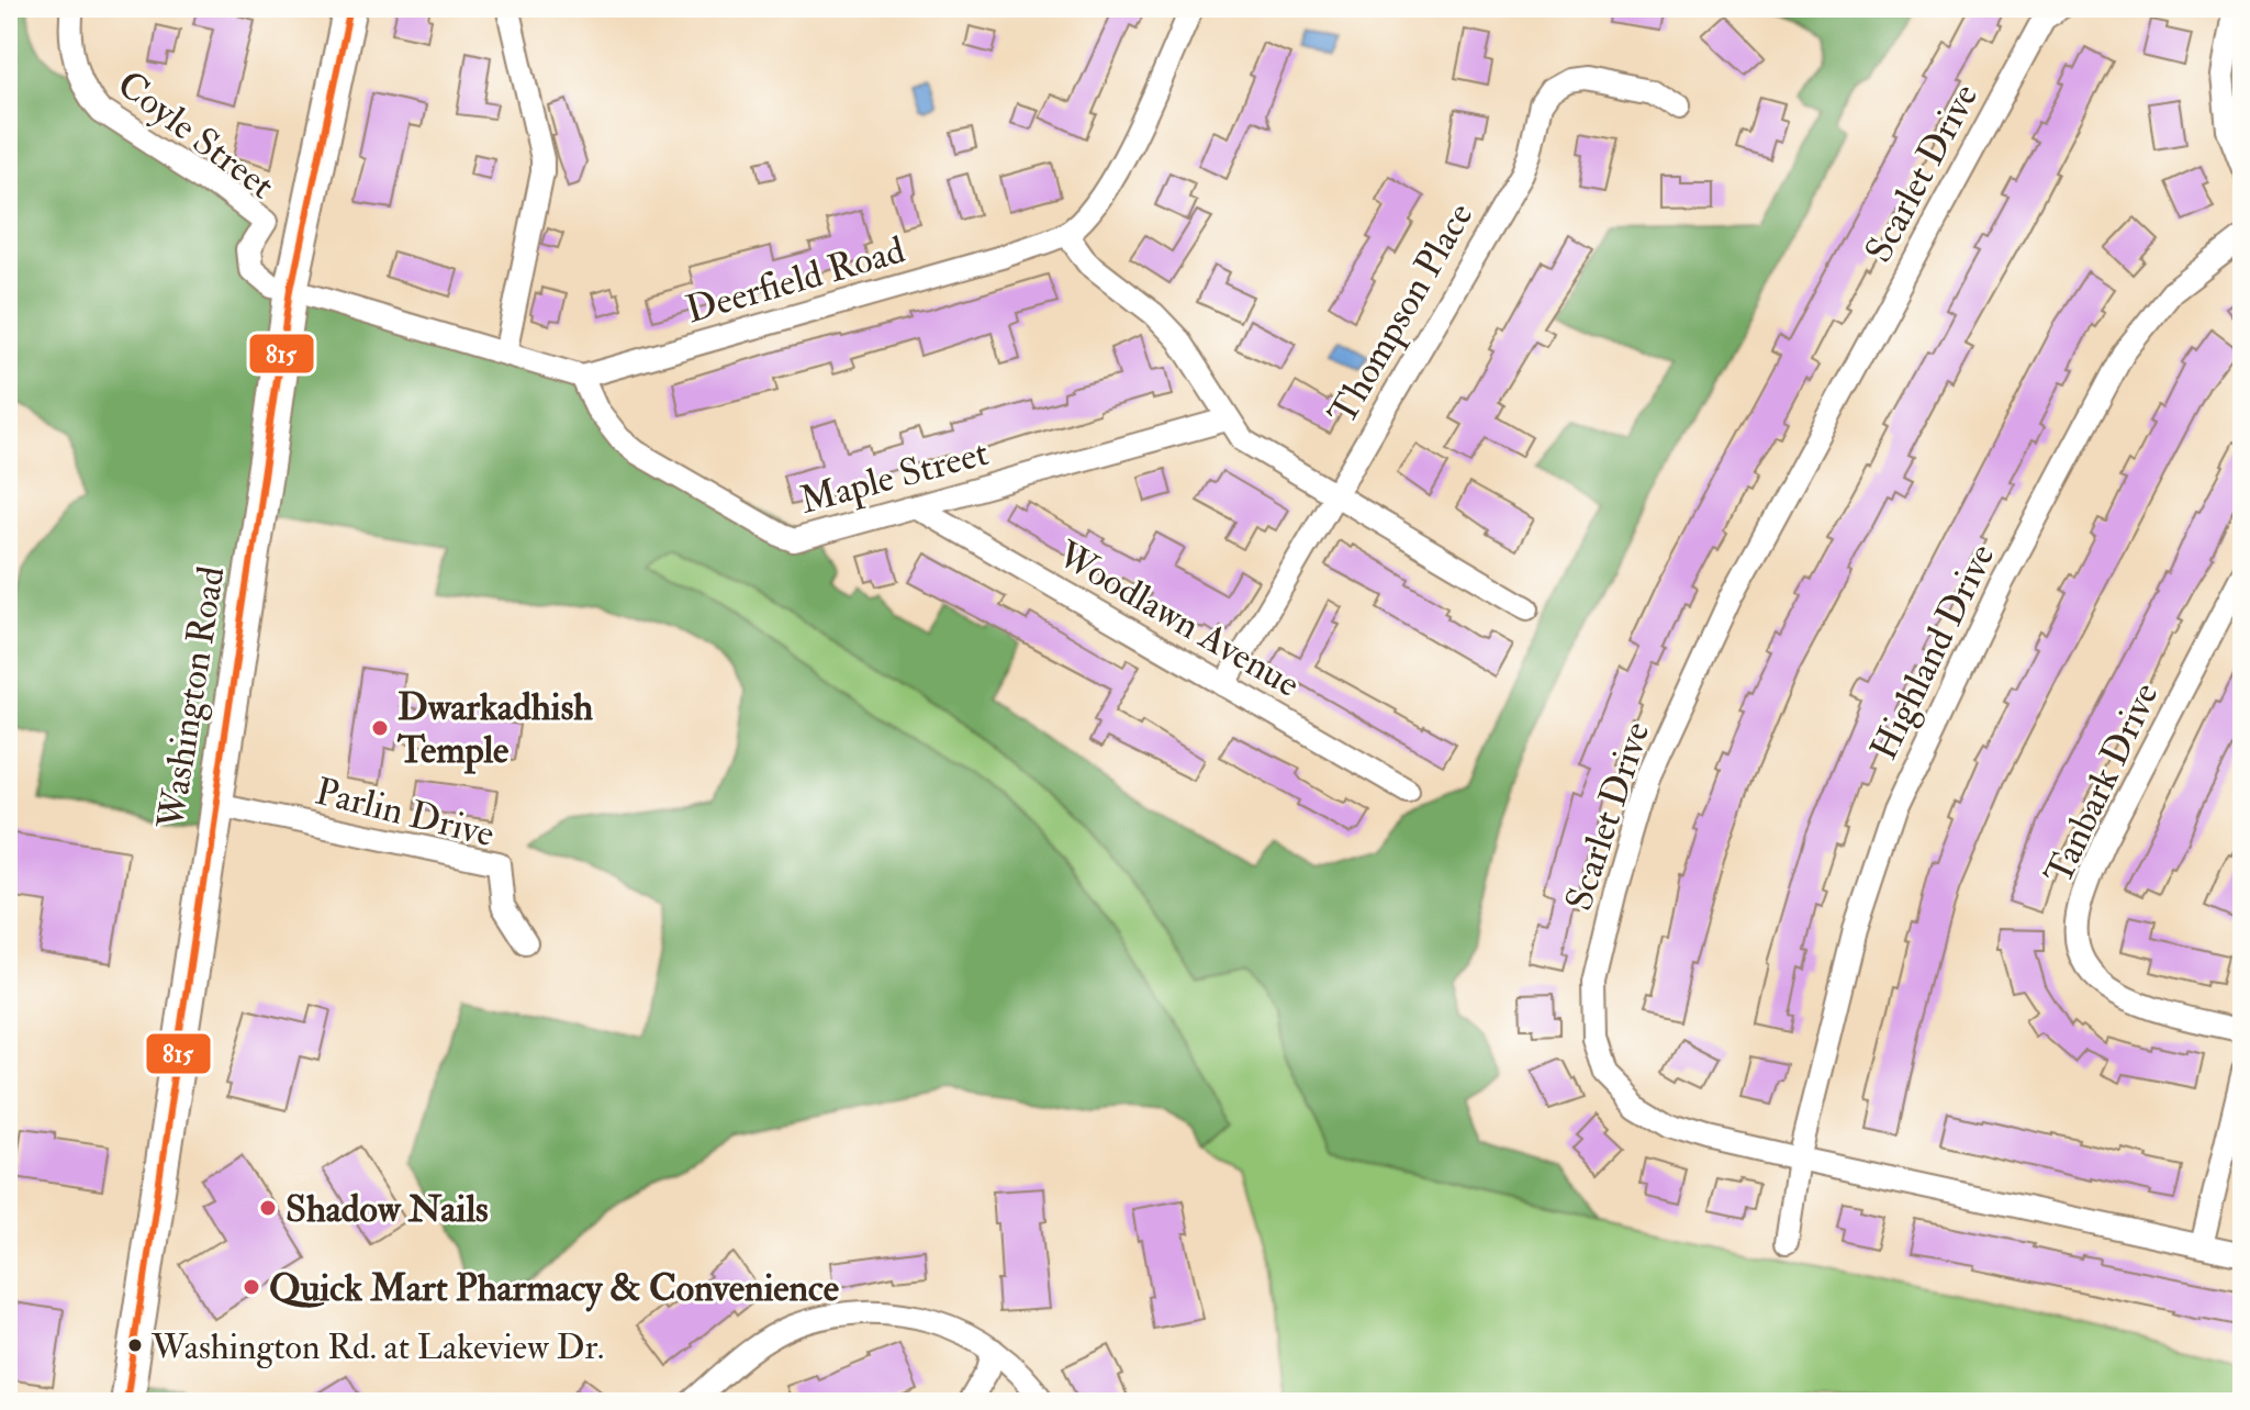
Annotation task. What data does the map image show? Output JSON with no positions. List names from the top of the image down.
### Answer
{
  "streets": {
    "main road": ["Washington Road"],
    "street": [
      "Coyle Street",
      "Scarlet Drive",
      "Deerfield Road",
      "Thompson Place",
      "Maple Street",
      "Woodlawn Avenue",
      "Highland Drive",
      "Tanbark Drive",
      "Parlin Drive"
    ]
  },
  "crossings": [
    ["Coyle Street", "Washington Road"],
    ["Scarlet Drive", "Highland Drive"],
    ["Deerfield Road", "Maple Street"],
    ["Thompson Place", "Woodlawn Avenue"],
    ["Maple Street", "Woodlawn Avenue"],
    ["Washington Road", "Parlin Drive"]
  ],
  "places": [
    "Dwarkadhish Temple",
    "Shadow Nails",
    "Quick Mart Pharmacy & Convenience",
    "Washington Rd. at Lakeview Dr."
  ],
  "lines": ["transit line 815"]
}
